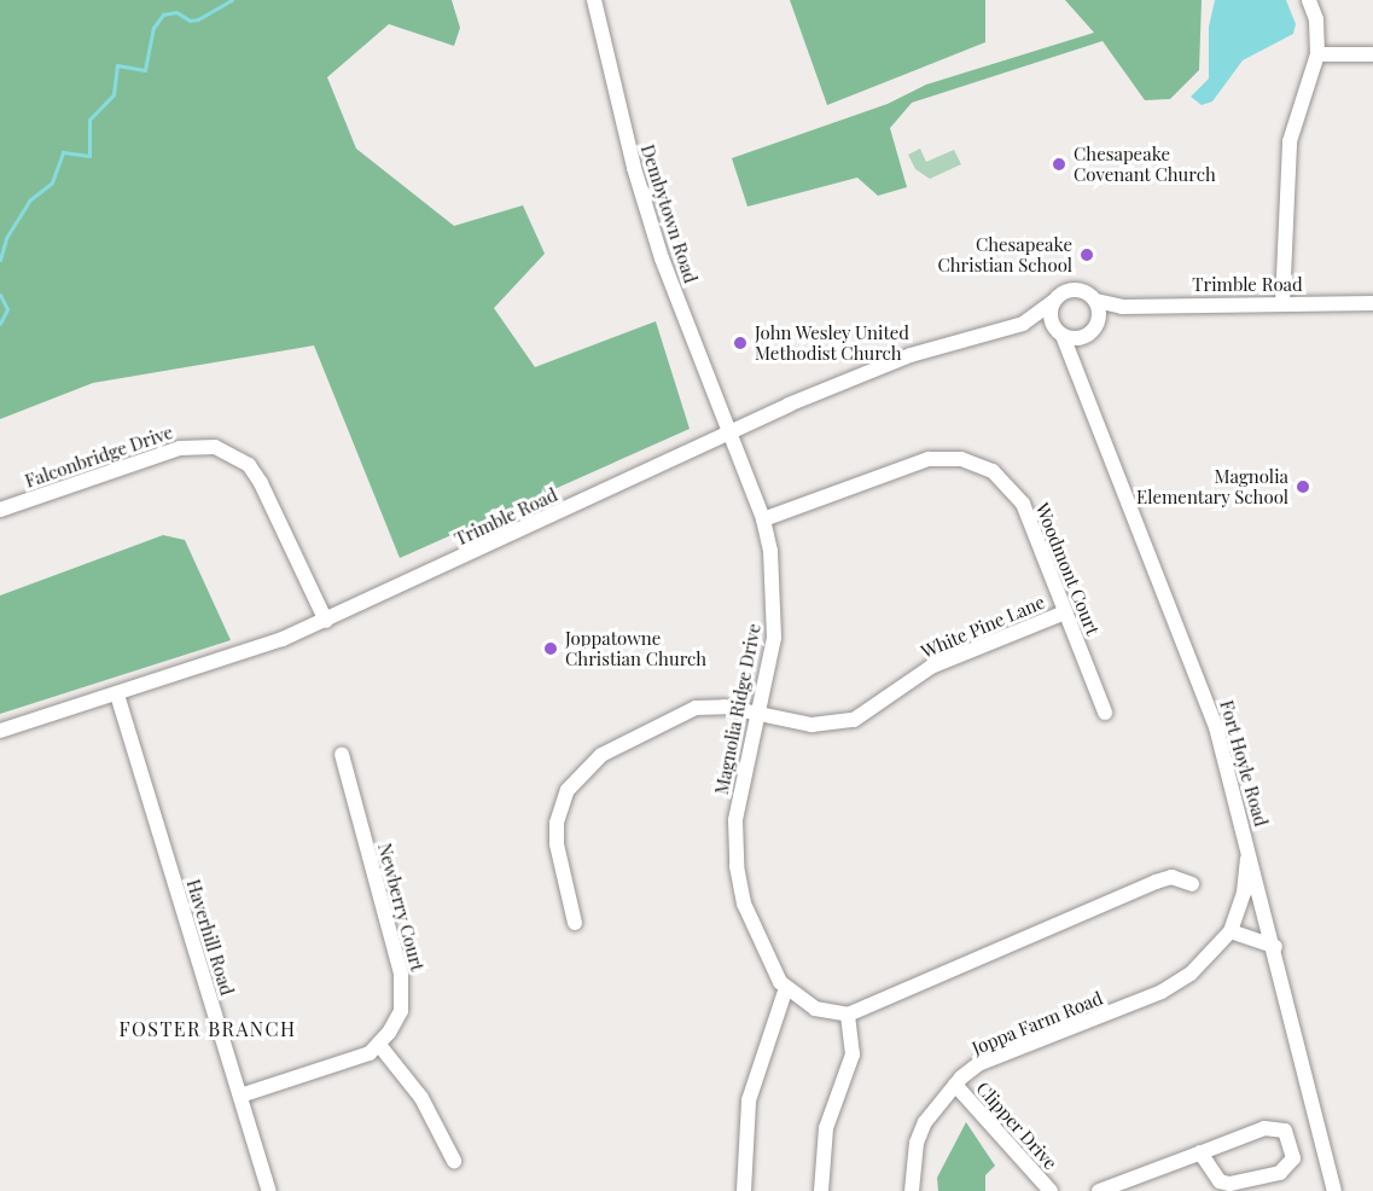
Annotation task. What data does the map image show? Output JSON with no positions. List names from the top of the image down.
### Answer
{
  "streets": {
    "street": [
      "Dembytown Road",
      "Trimble Road",
      "Falconbridge Drive",
      "Woodmont Court",
      "White Pine Lane",
      "Magnolia Ridge Drive",
      "Fort Hoyle Road",
      "Newberry Court",
      "Haverhill Road",
      "Joppa Farm Road",
      "Clipper Drive"
    ]
  },
  "crossings": [
    ["Dembytown Road", "Trimble Road"],
    ["Dembytown Road", "Magnolia Ridge Drive"],
    ["Trimble Road", "Falconbridge Drive"],
    ["Trimble Road", "Magnolia Ridge Drive"],
    ["Trimble Road", "Fort Hoyle Road"],
    ["Trimble Road", "Haverhill Road"],
    ["Woodmont Court", "White Pine Lane"],
    ["Woodmont Court", "Magnolia Ridge Drive"],
    ["White Pine Lane", "Magnolia Ridge Drive"],
    ["Fort Hoyle Road", "Joppa Farm Road"],
    ["Joppa Farm Road", "Clipper Drive"]
  ],
  "districts": ["FOSTER BRANCH"],
  "places": [
    "Chesapeake Covenant Church",
    "Chesapeake Christian School",
    "John Wesley United Methodist Church",
    "Magnolia Elementary School",
    "Joppatowne Christian Church"
  ]
}
